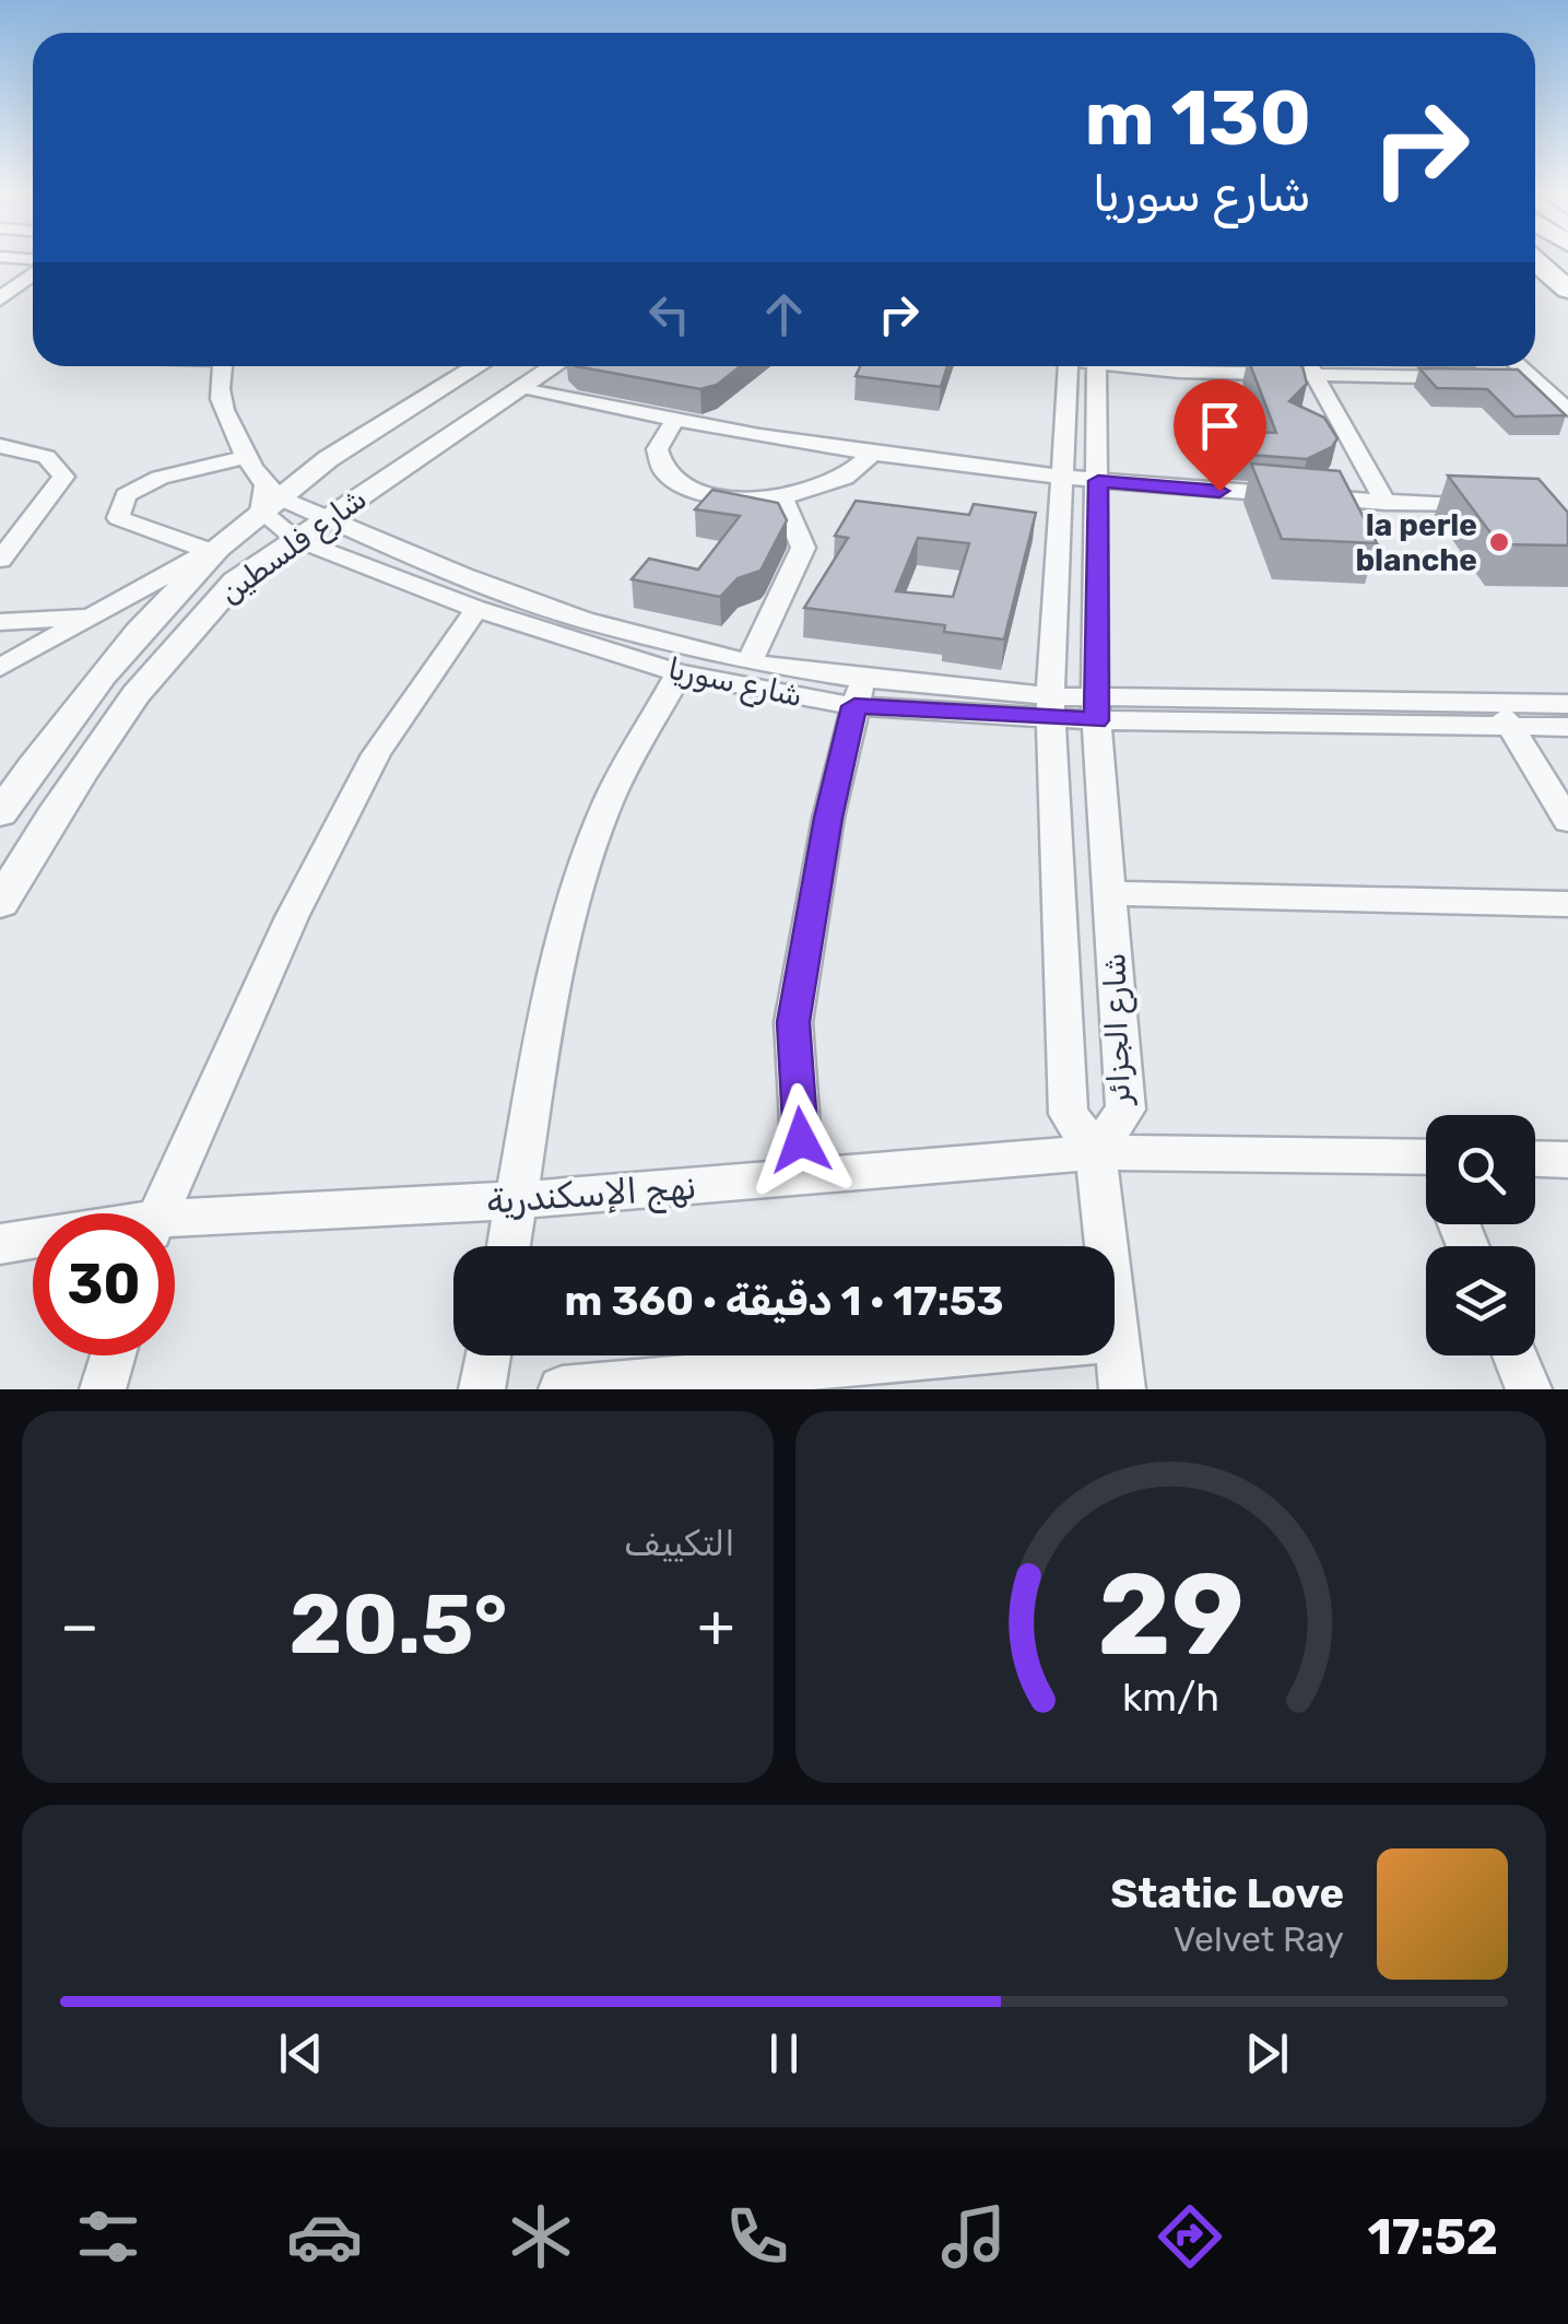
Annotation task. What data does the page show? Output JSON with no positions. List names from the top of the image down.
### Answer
{
  "streets": {
    "street": [
      "شارع فلسطين",
      "شارع سوريا",
      "شارع الجزائر",
      "نهج الإسكندرية"
    ]
  },
  "crossings": [
    ["شارع فلسطين", "شارع سوريا"],
    ["شارع سوريا", "شارع الجزائر"],
    ["شارع الجزائر", "نهج الإسكندرية"]
  ],
  "places": ["la perle blanche"],
  "page": {
    "turn": ["130 m", "شارع سوريا"],
    "limit": "30",
    "trip": "17:53 · 1 دقيقة · 360 m",
    "tile": "التكييف",
    "heat": ["−", "20.5°", "+"],
    "song": ["Static Love", "Velvet Ray"],
    "tabs": "17:52",
    "gauge": ["29", "km/h"]
  }
}
